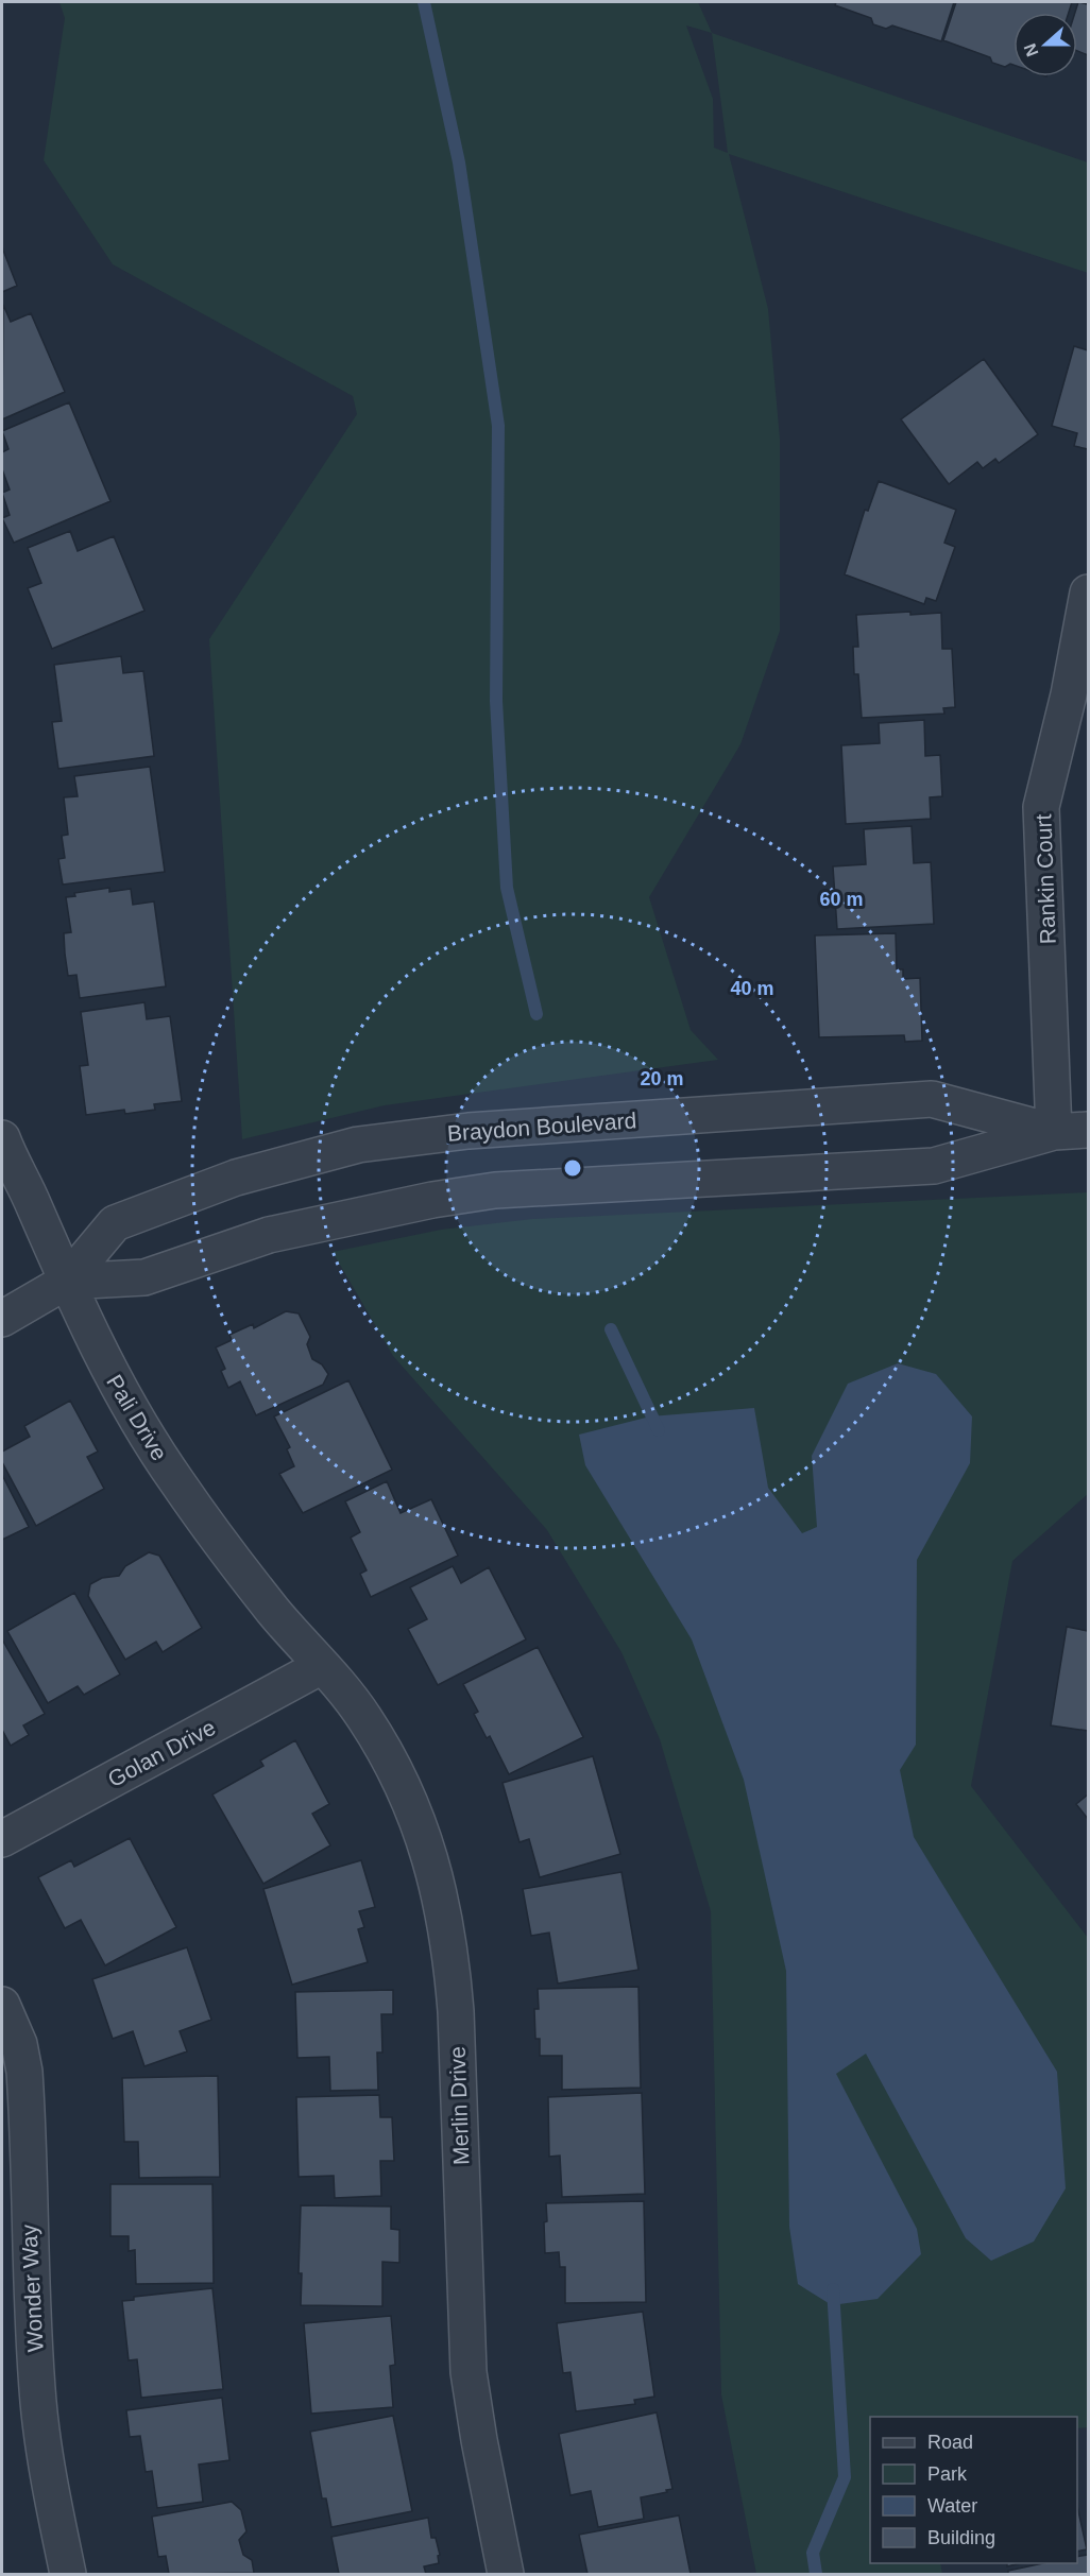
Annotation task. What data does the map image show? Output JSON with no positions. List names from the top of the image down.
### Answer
{
  "streets": {
    "street": [
      "Rankin Court",
      "Braydon Boulevard",
      "Pali Drive",
      "Golan Drive",
      "Merlin Drive",
      "Wonder Way"
    ]
  },
  "crossings": [
    ["Rankin Court", "Braydon Boulevard"],
    ["Braydon Boulevard", "Pali Drive"],
    ["Pali Drive", "Golan Drive"],
    ["Pali Drive", "Merlin Drive"],
    ["Golan Drive", "Merlin Drive"]
  ],
  "legend": [
    "Road",
    "Park",
    "Water",
    "Building"
  ],
  "north": "left",
  "rings": ["60 m", "40 m", "20 m"]
}
